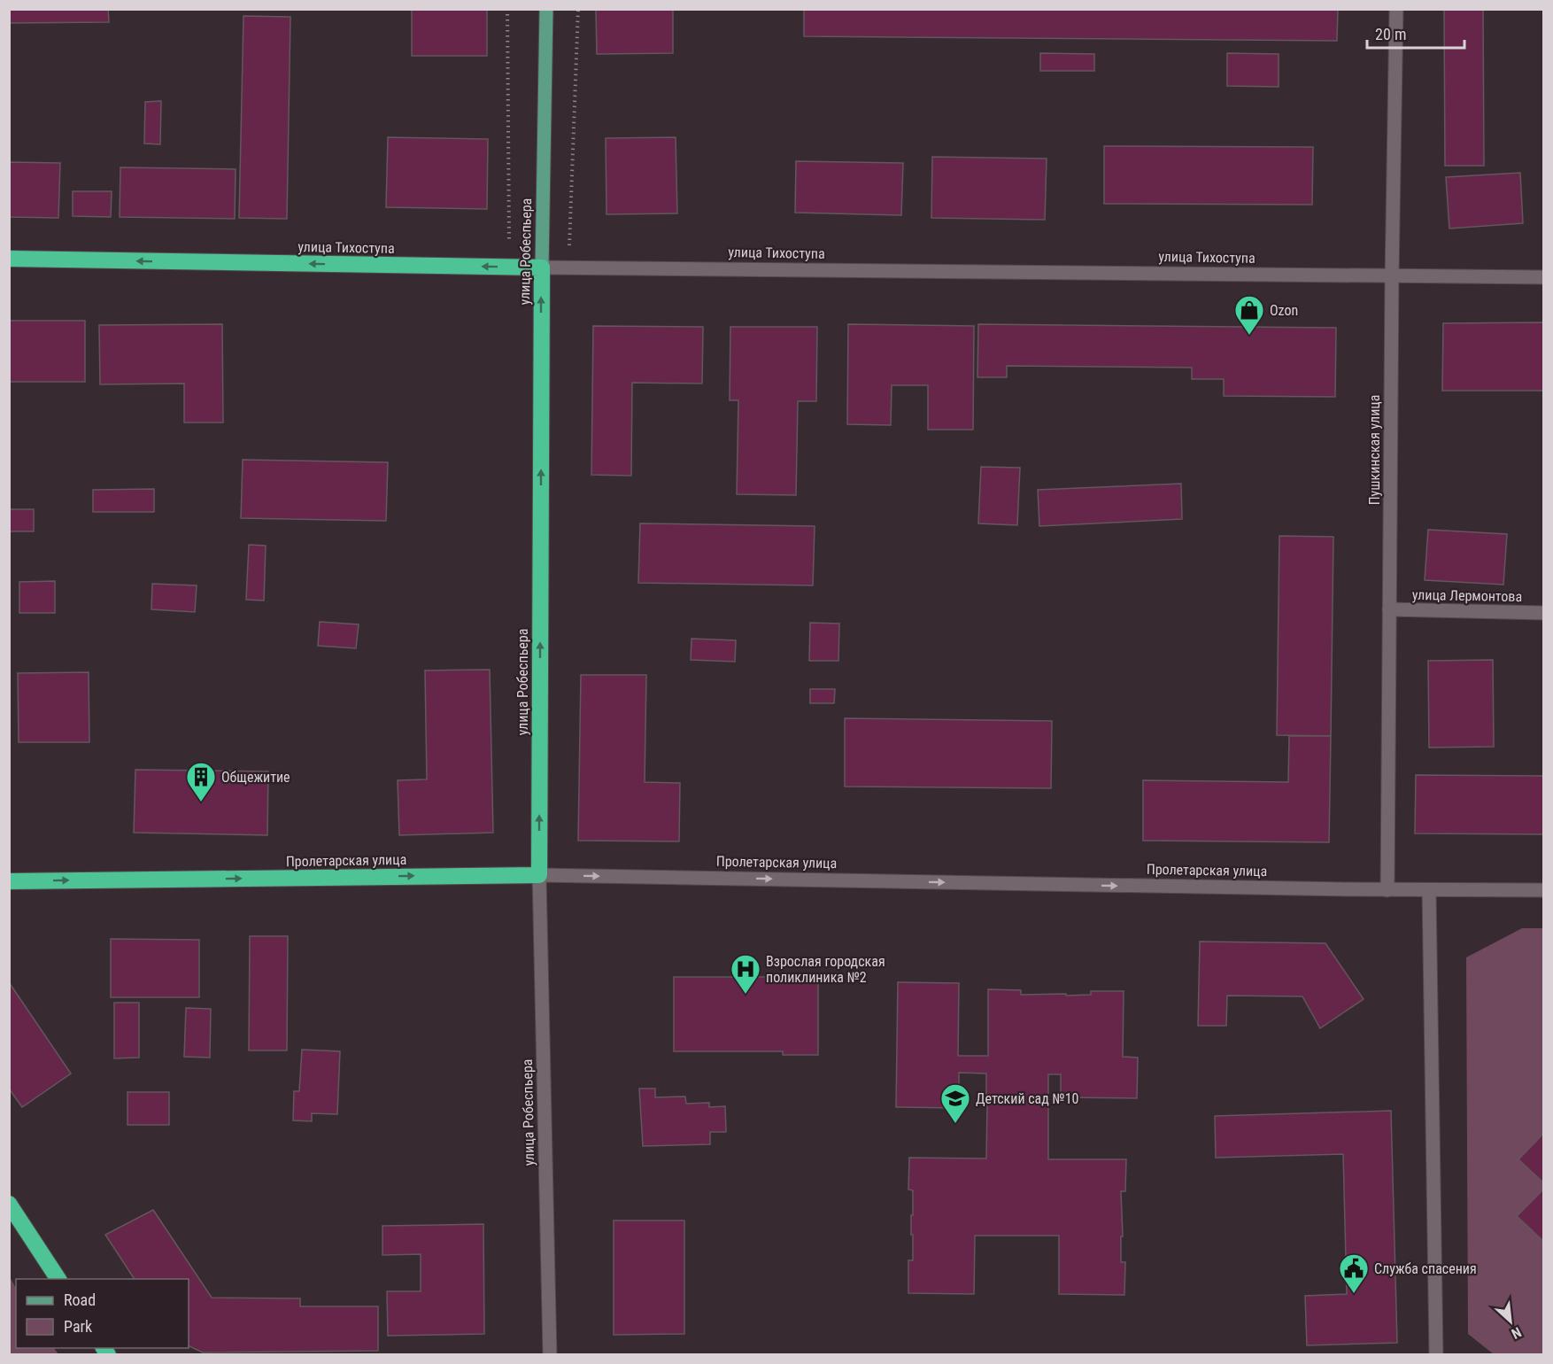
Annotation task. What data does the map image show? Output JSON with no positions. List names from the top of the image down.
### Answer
{
  "streets": {
    "highway": ["улица Тихоступа", "улица Робеспьера", "Пролетарская улица"],
    "street": ["Пушкинская улица", "улица Лермонтова"]
  },
  "crossings": [
    ["улица Тихоступа", "улица Робеспьера"],
    ["улица Тихоступа", "Пушкинская улица"],
    ["улица Робеспьера", "Пролетарская улица"],
    ["Пушкинская улица", "улица Лермонтова"],
    ["Пушкинская улица", "Пролетарская улица"]
  ],
  "one_way": ["улица Робеспьера", "Пролетарская улица"],
  "places": {
    "shop": ["Ozon"],
    "building": ["Общежитие"],
    "hospital": ["Взрослая городская поликлиника №2"],
    "school or university": ["Детский сад №10"],
    "public building": ["Служба спасения"]
  },
  "legend": ["Road", "Park"],
  "scale_bar": "20 m",
  "north": "bottom right"
}
